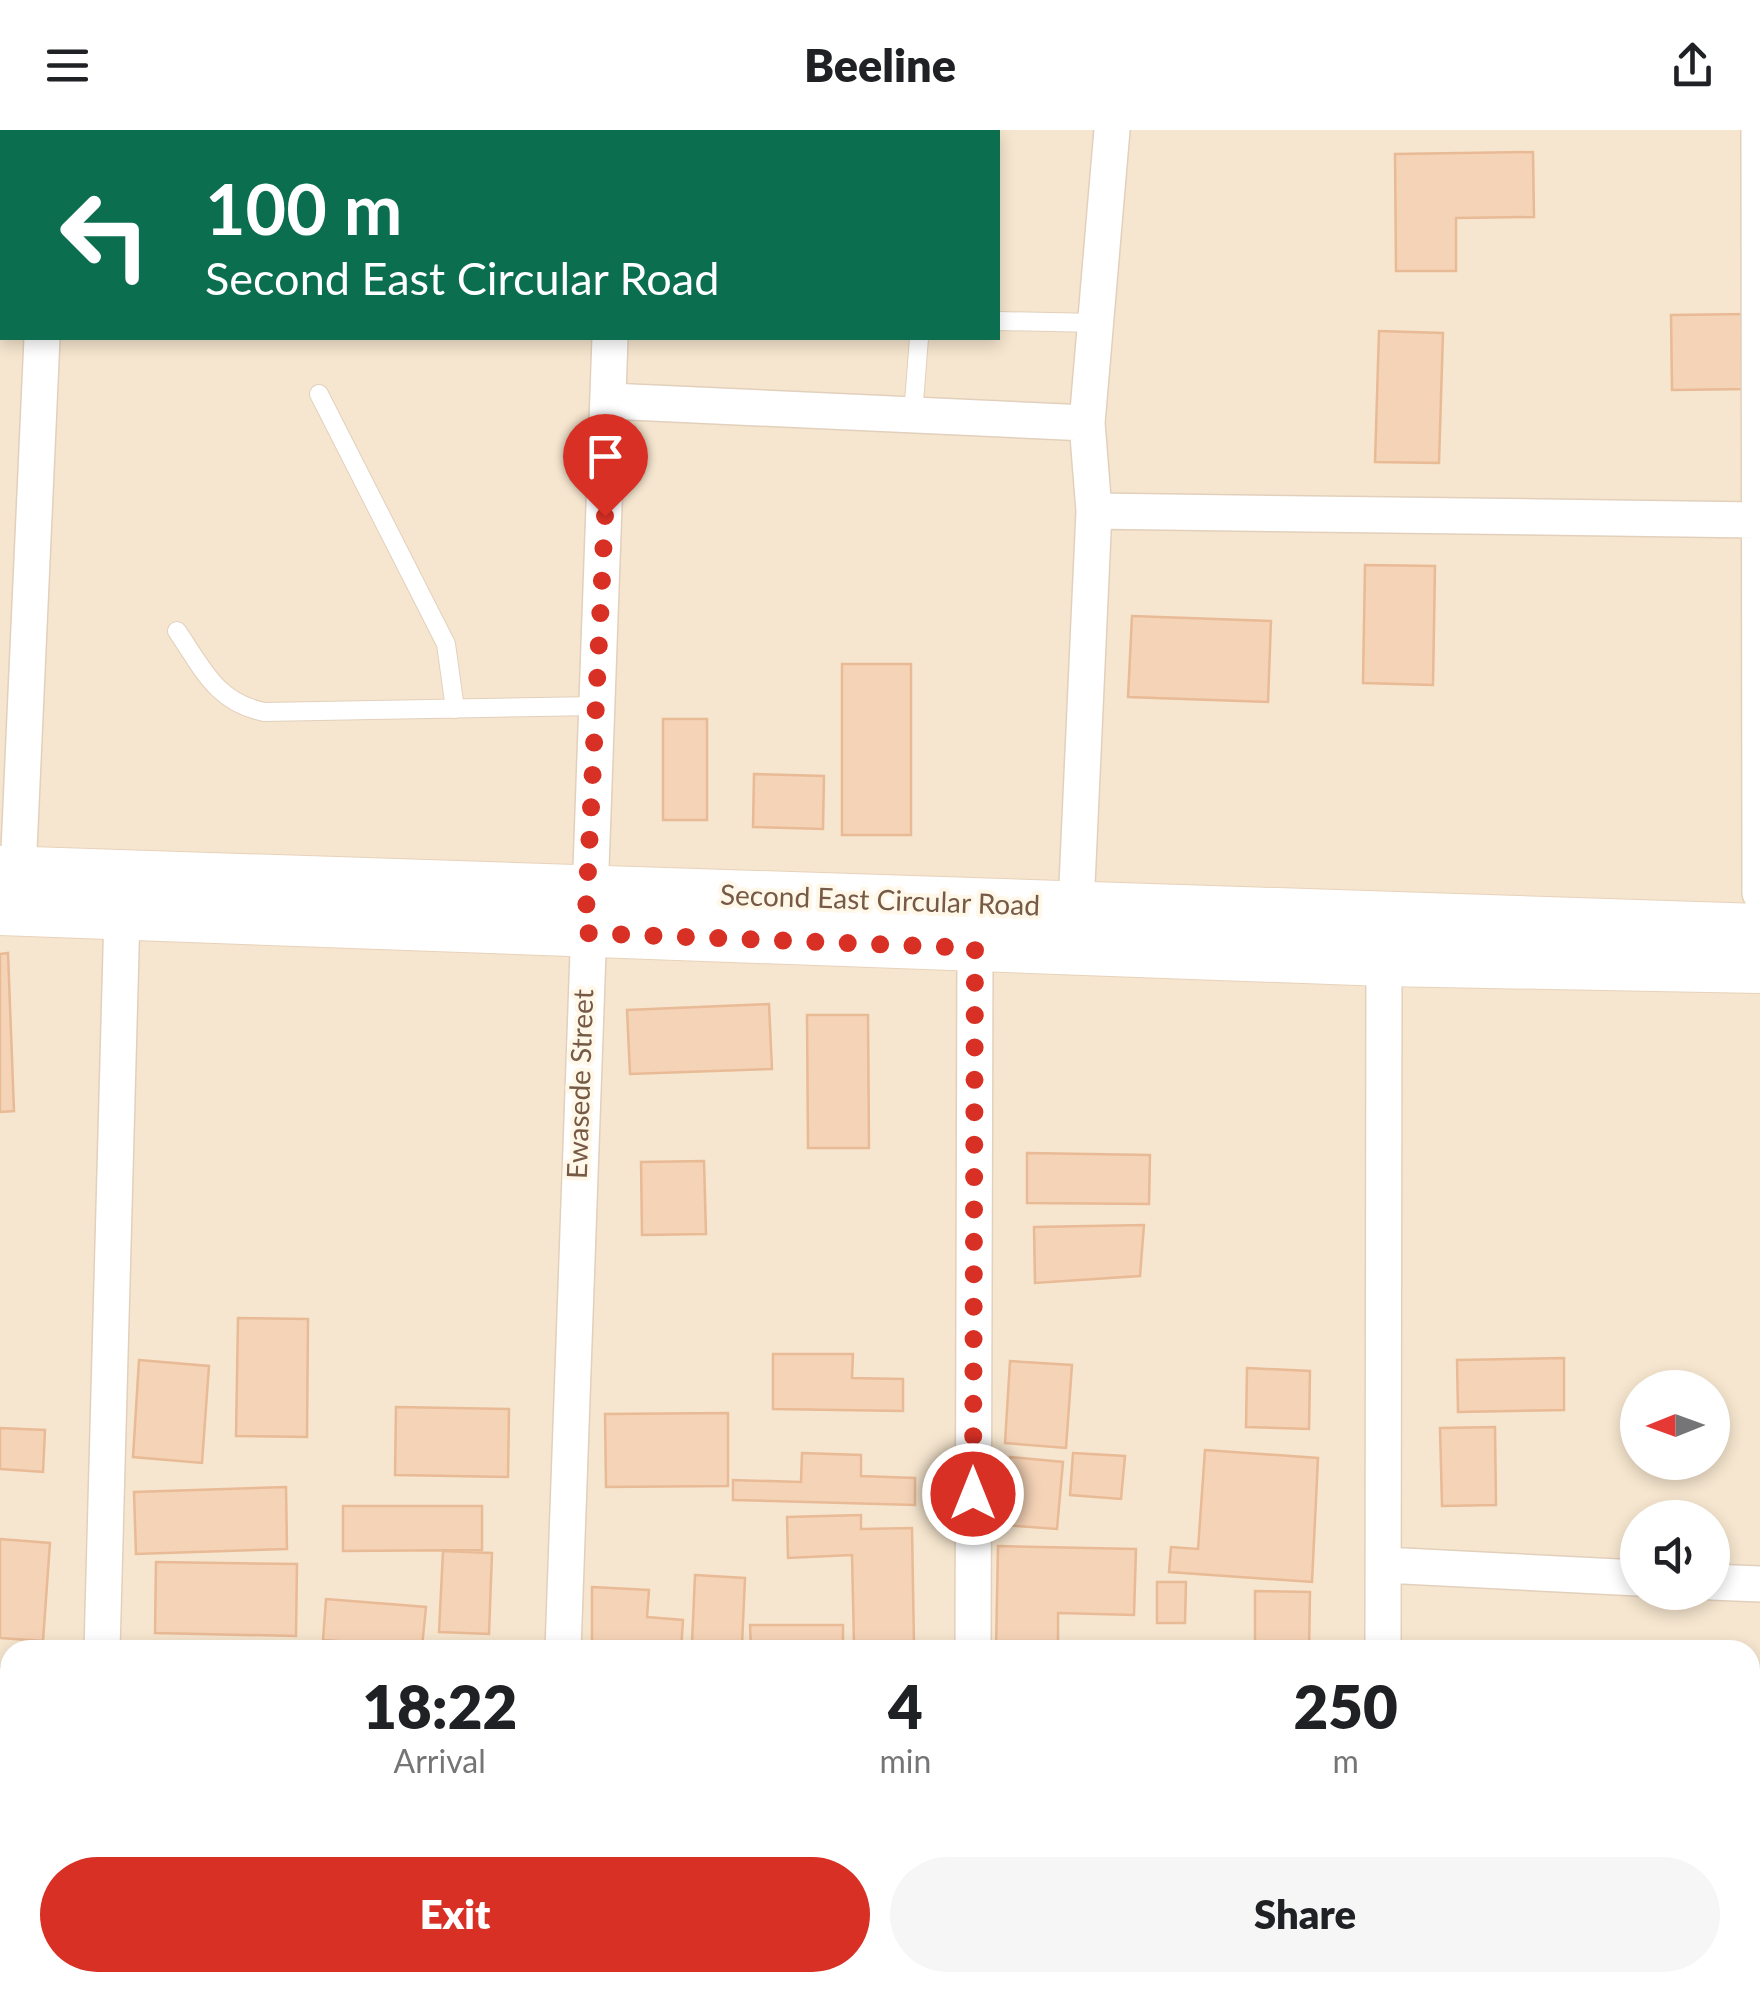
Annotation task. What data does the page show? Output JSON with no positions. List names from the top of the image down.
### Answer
{
  "streets": {
    "main road": ["Second East Circular Road"],
    "street": ["Ewasede Street"]
  },
  "crossings": [
    ["Second East Circular Road", "Ewasede Street"]
  ],
  "north": "left",
  "page": {
    "header": "Beeline",
    "turn": ["100 m", "Second East Circular Road"],
    "eta": [
      "18:22",
      "Arrival",
      "4",
      "min",
      "250",
      "m"
    ],
    "buttons": ["Exit", "Share"]
  }
}
